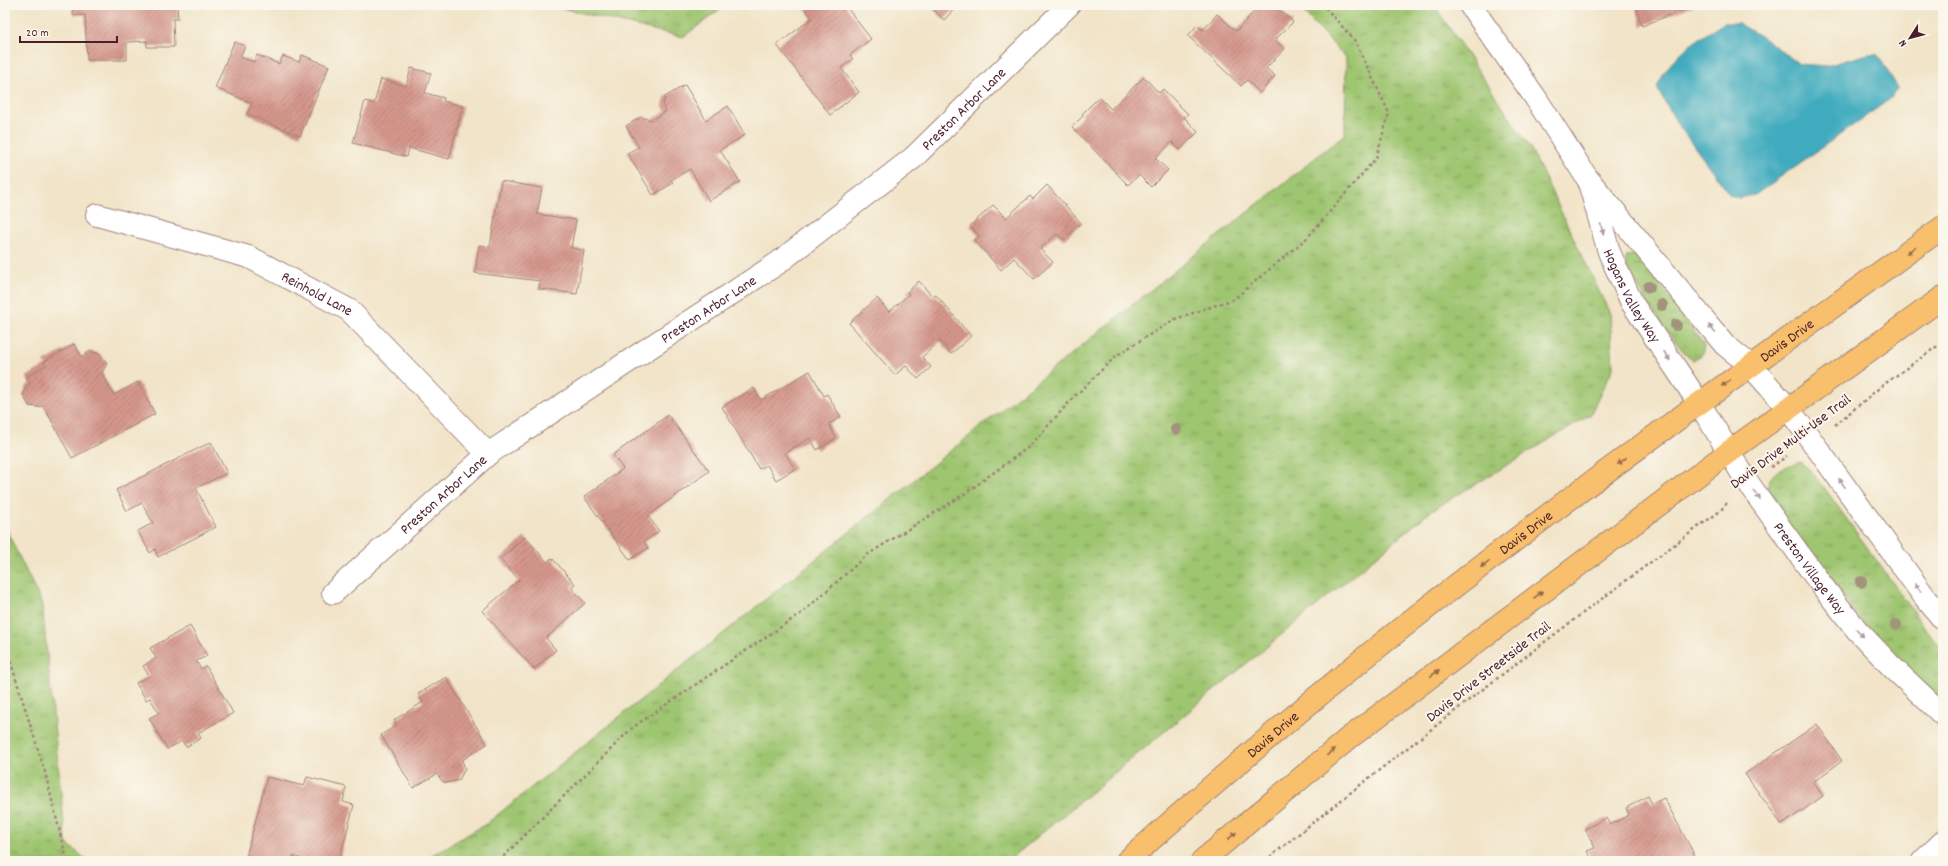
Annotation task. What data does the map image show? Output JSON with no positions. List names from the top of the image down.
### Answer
{
  "streets": {
    "main road": ["Davis Drive"],
    "street": [
      "Preston Arbor Lane",
      "Reinhold Lane",
      "Hogans Valley Way",
      "Preston Village Way"
    ],
    "path": ["Davis Drive Multi-Use Trail", "Davis Drive Streetside Trail"]
  },
  "crossings": [
    ["Preston Arbor Lane", "Reinhold Lane"],
    ["Hogans Valley Way", "Davis Drive"],
    ["Hogans Valley Way", "Preston Village Way"],
    ["Davis Drive", "Preston Village Way"],
    ["Davis Drive Multi-Use Trail", "Preston Village Way"],
    ["Davis Drive Multi-Use Trail", "Davis Drive Streetside Trail"]
  ],
  "scale_bar": "20 m",
  "north": "bottom left"
}
